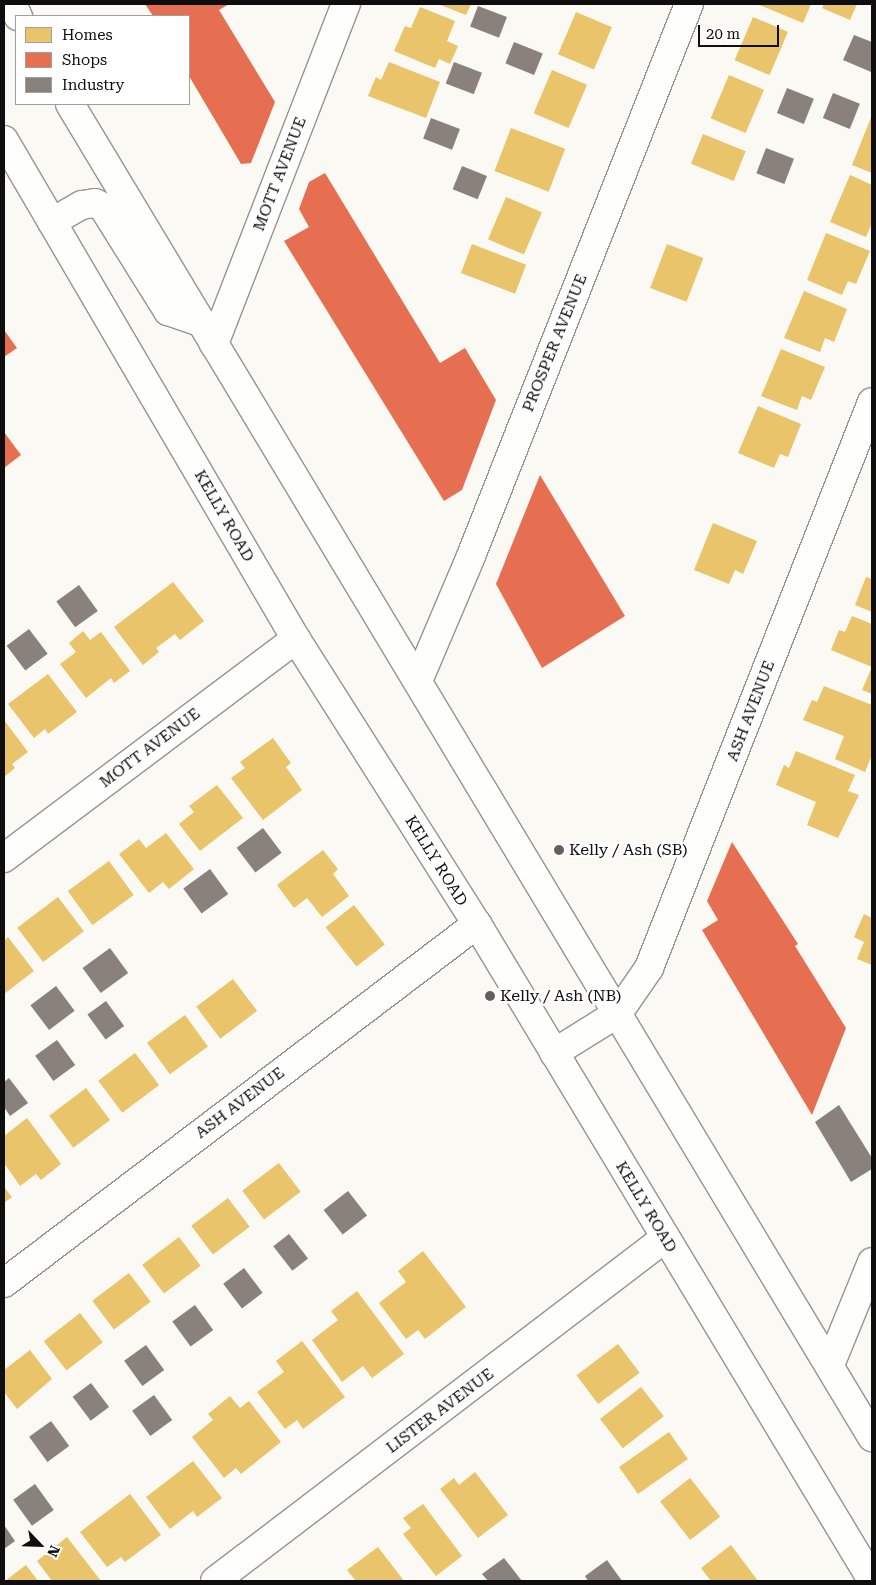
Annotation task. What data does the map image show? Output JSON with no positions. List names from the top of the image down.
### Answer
{
  "streets": {
    "street": [
      "MOTT AVENUE",
      "PROSPER AVENUE",
      "KELLY ROAD",
      "ASH AVENUE",
      "LISTER AVENUE"
    ]
  },
  "crossings": [
    ["MOTT AVENUE", "KELLY ROAD"],
    ["KELLY ROAD", "ASH AVENUE"],
    ["KELLY ROAD", "LISTER AVENUE"]
  ],
  "places": ["Kelly / Ash (SB)", "Kelly / Ash (NB)"],
  "legend": ["Homes", "Shops", "Industry"],
  "scale_bar": "20 m",
  "north": "bottom right"
}
